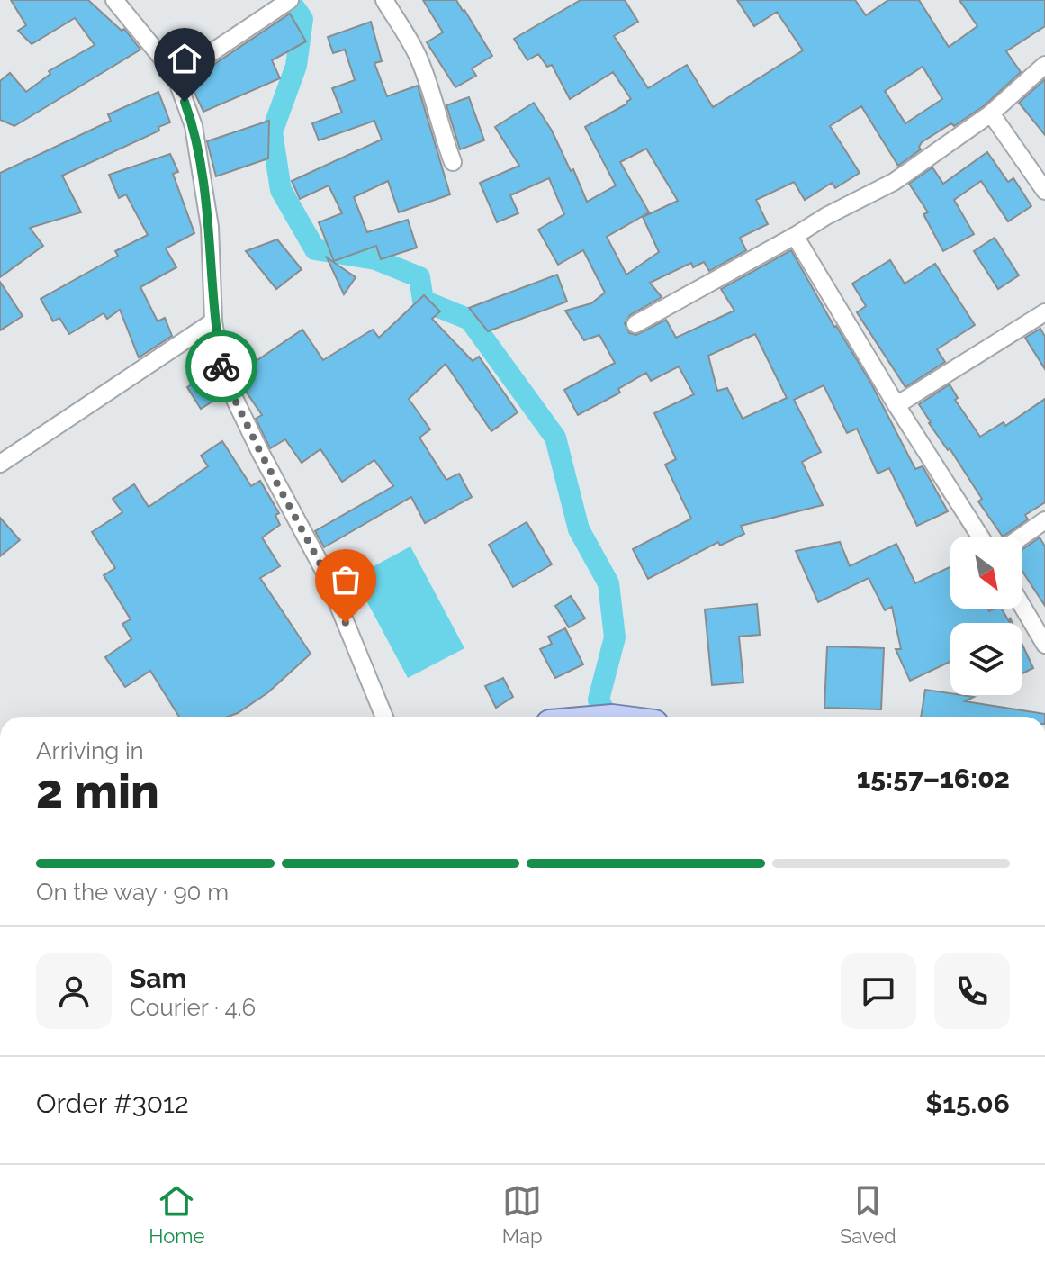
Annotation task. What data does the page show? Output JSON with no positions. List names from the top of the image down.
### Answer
{
  "north": "bottom right",
  "page": {
    "heading": ["2 min", "Arriving in", "15:57–16:02"],
    "panel": [
      "Sam",
      "Courier · 4.6",
      "Order #3012",
      "$15.06"
    ],
    "bar": "On the way · 90 m",
    "tabs": ["Home", "Map", "Saved"]
  }
}
